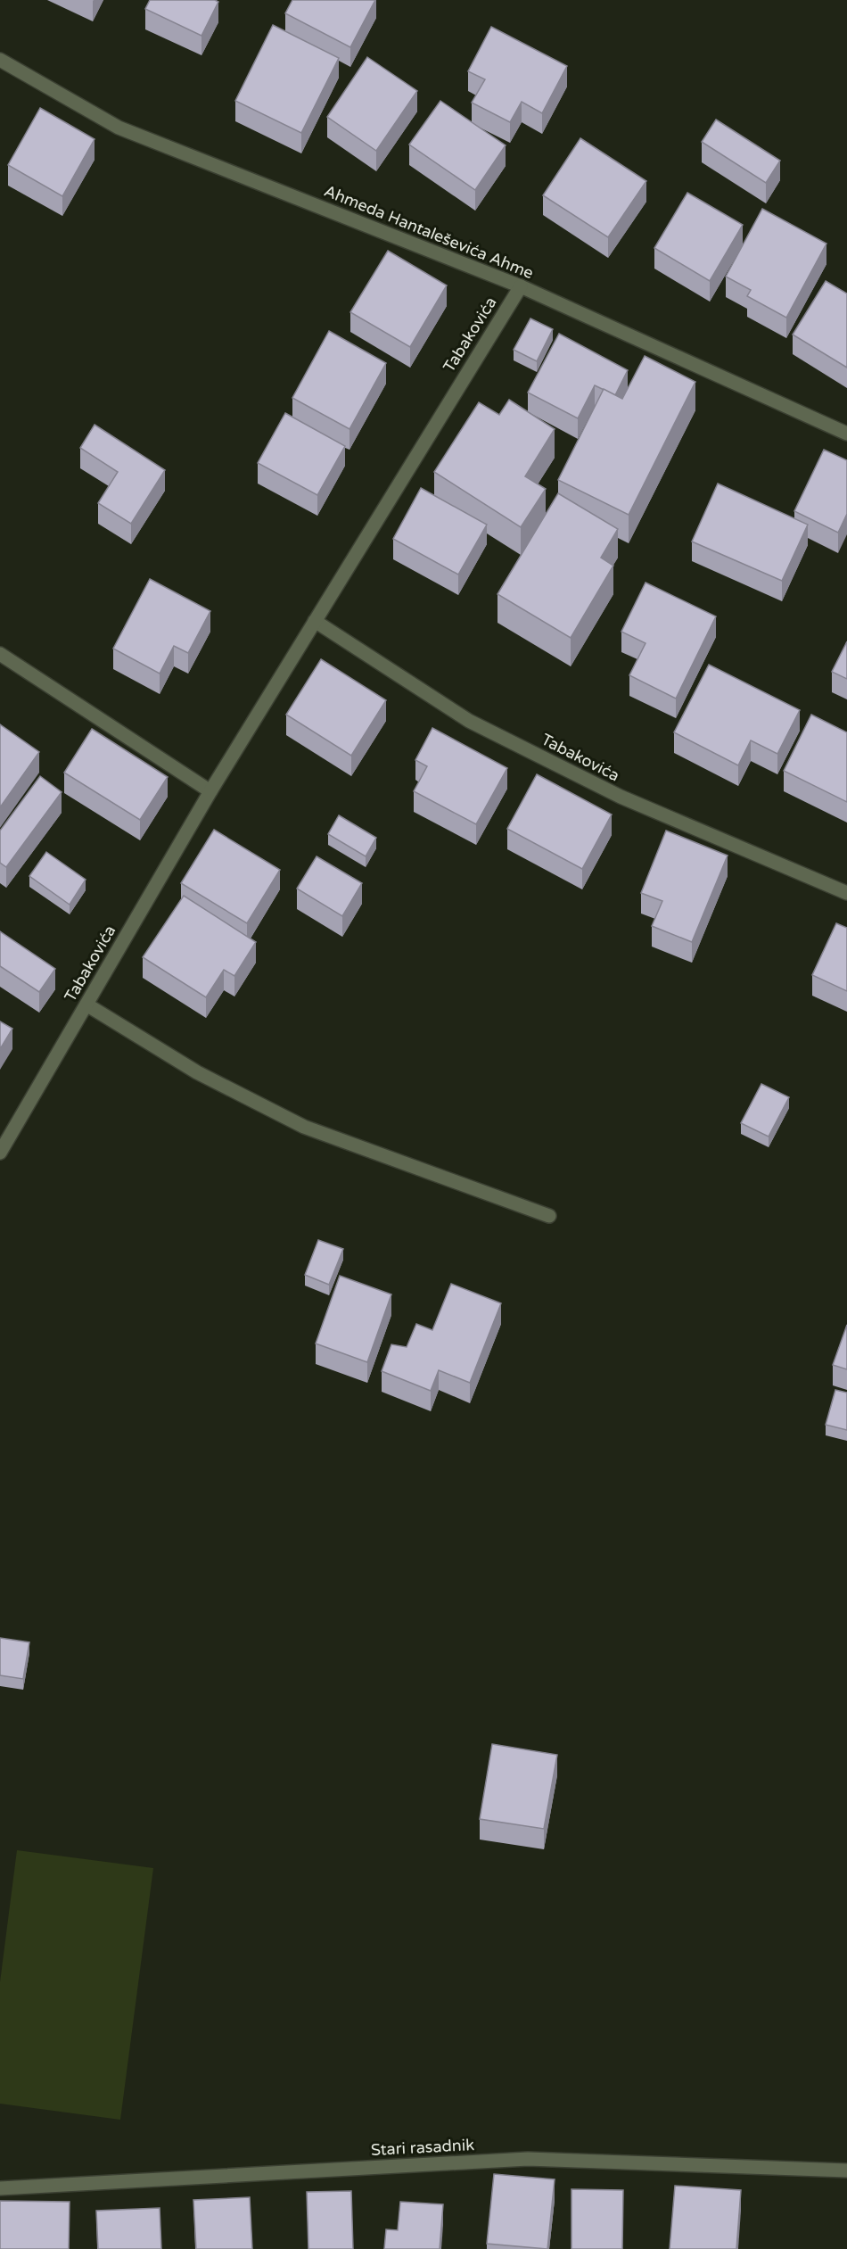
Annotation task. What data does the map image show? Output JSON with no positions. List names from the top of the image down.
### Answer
{
  "streets": {
    "street": ["Ahmeda Hantaleševića Ahme", "Tabakovića", "Stari rasadnik"]
  },
  "crossings": [
    ["Ahmeda Hantaleševića Ahme", "Tabakovića"]
  ]
}
